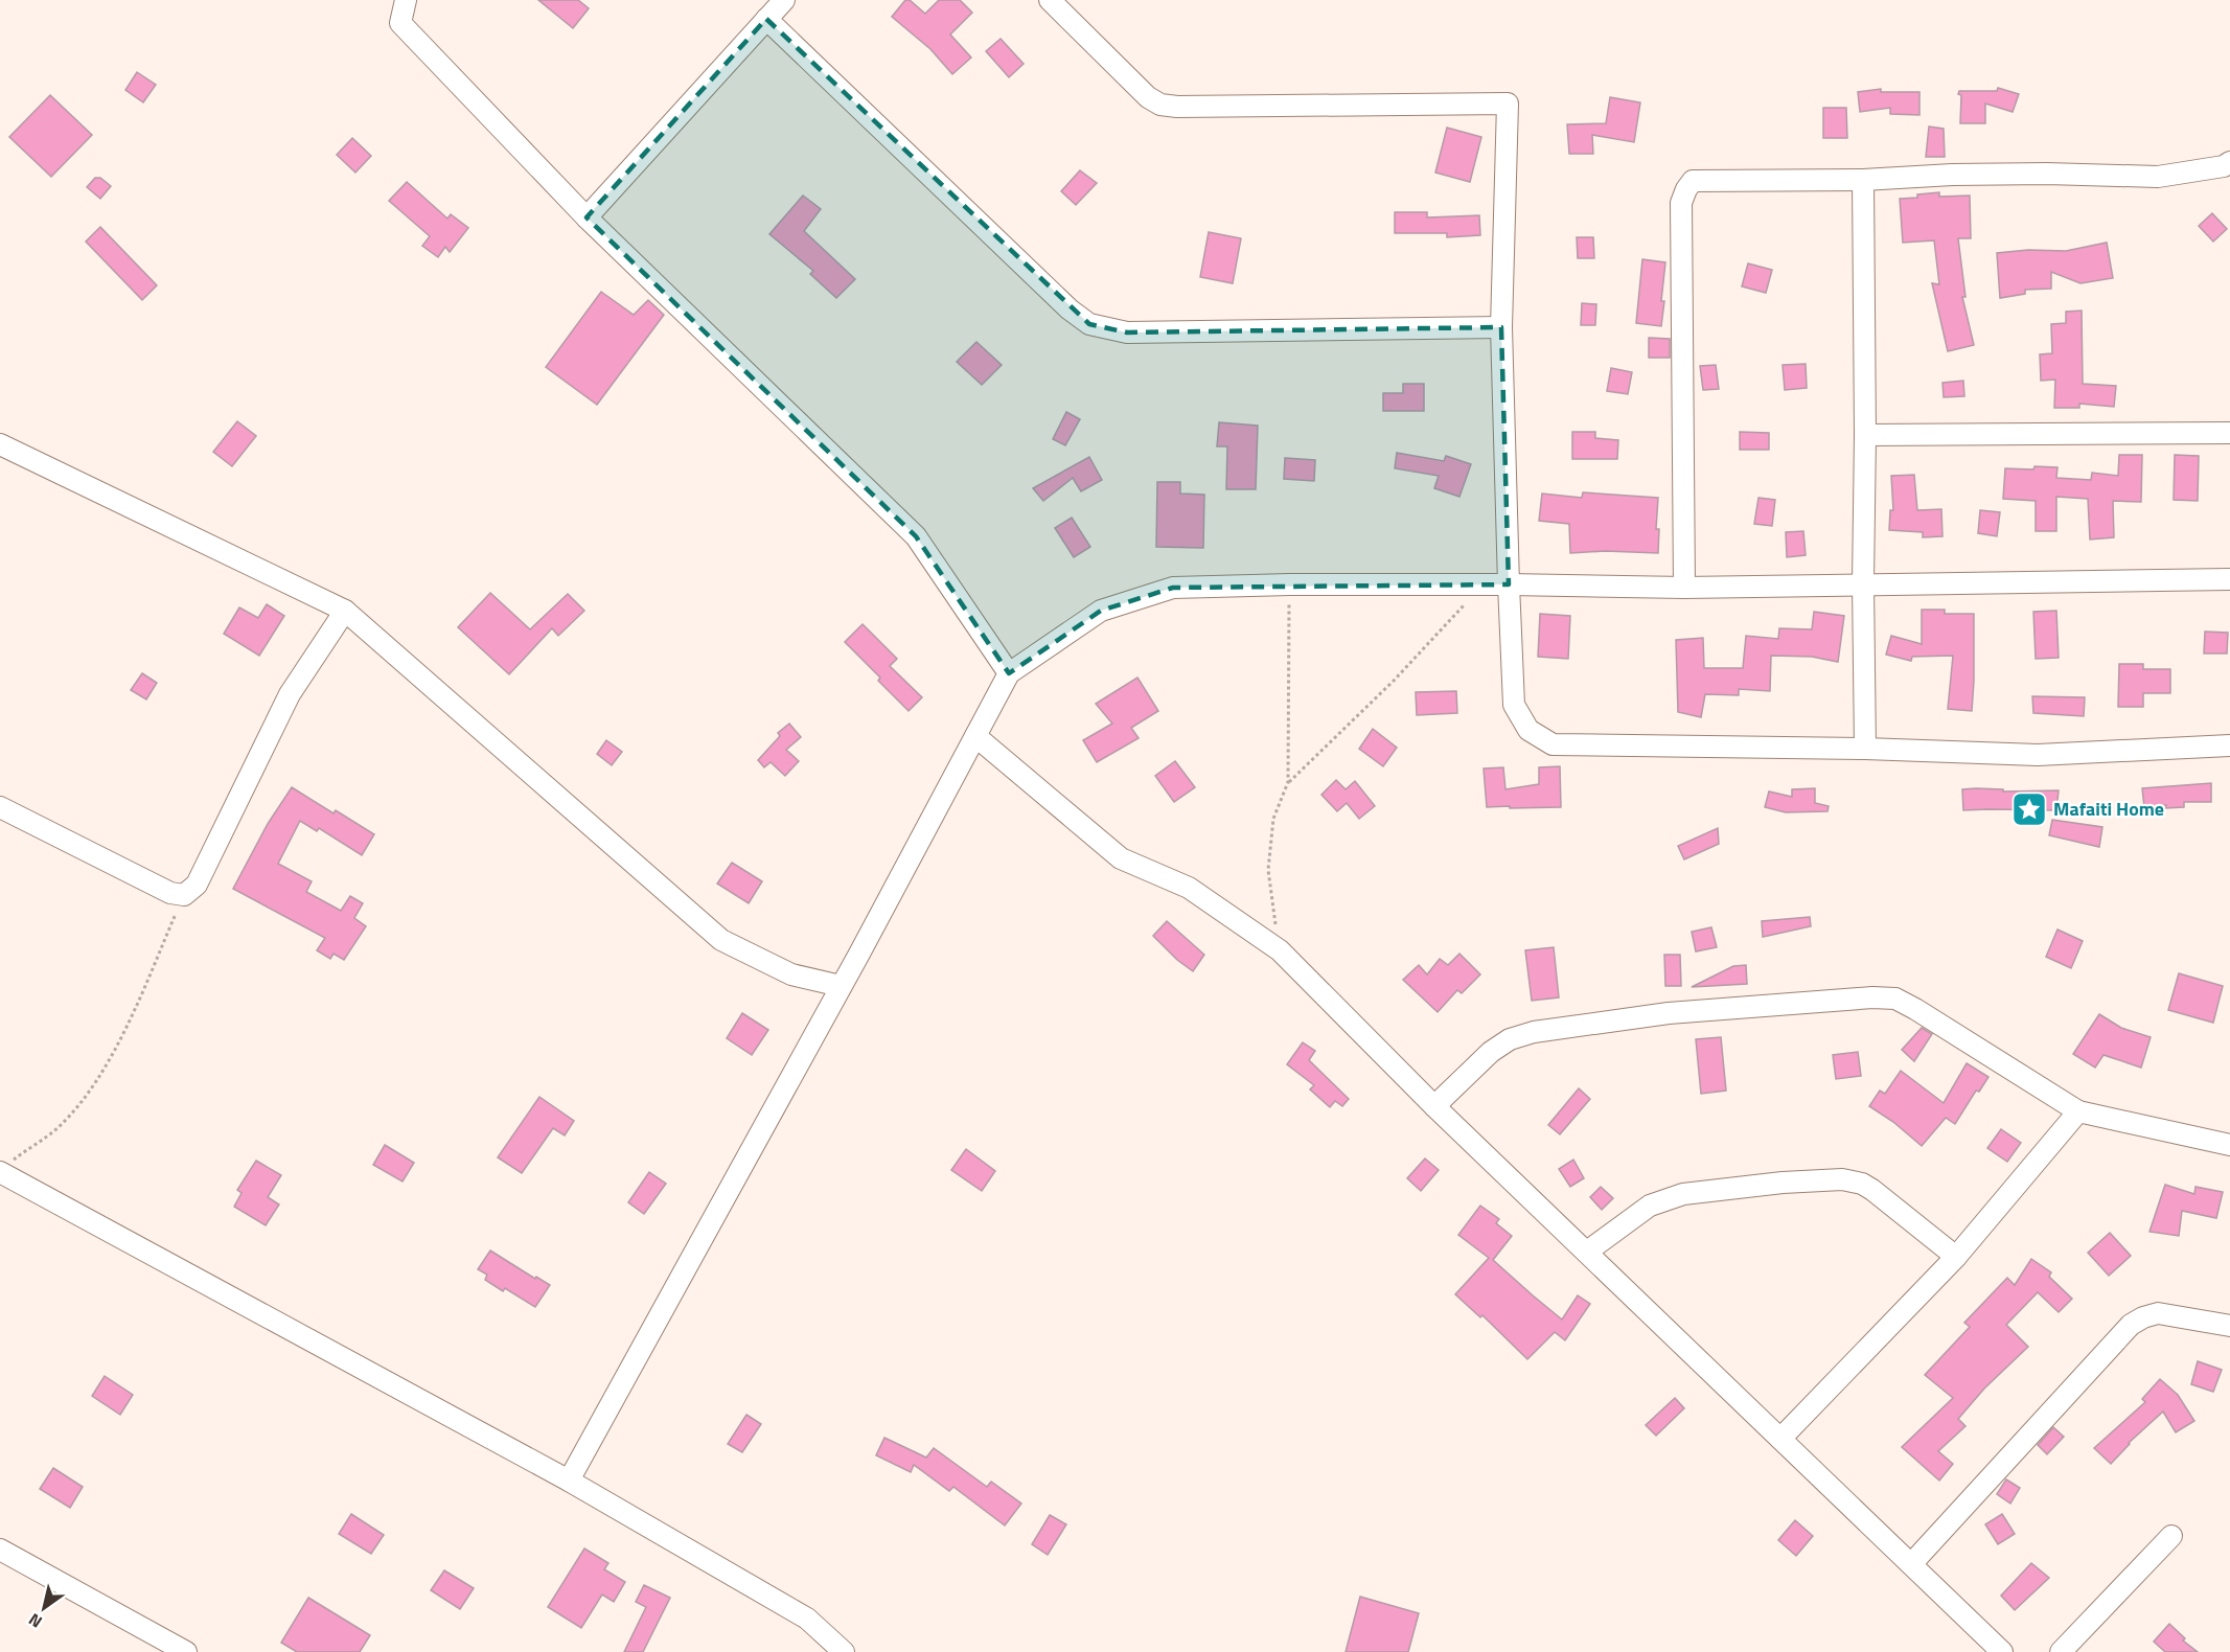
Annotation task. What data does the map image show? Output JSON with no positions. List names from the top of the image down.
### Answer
{
  "places": {
    "place": ["Mafaiti Home"]
  },
  "north": "bottom left"
}
